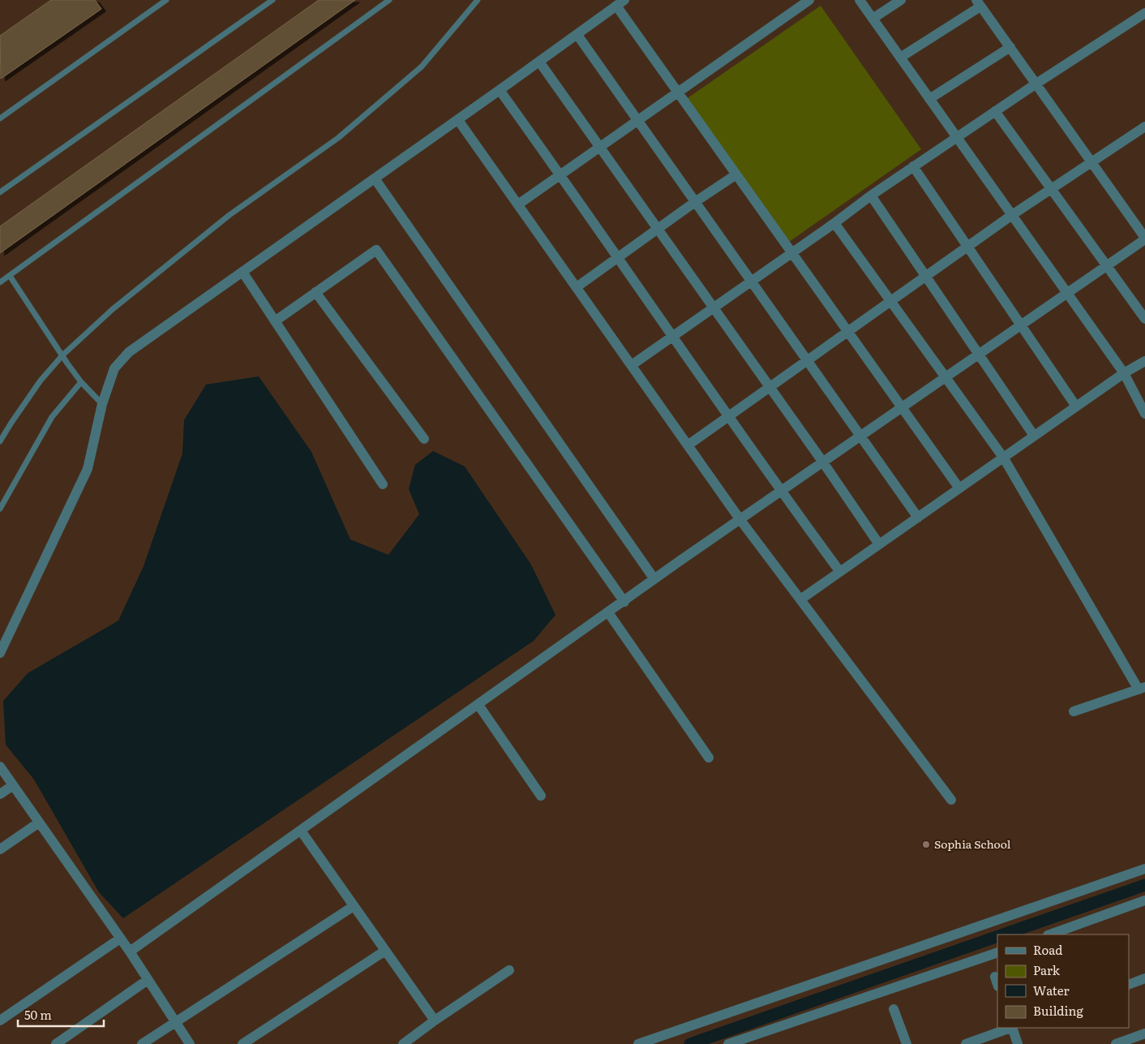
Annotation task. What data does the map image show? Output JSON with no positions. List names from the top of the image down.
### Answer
{
  "places": ["Sophia School"],
  "legend": [
    "Road",
    "Park",
    "Water",
    "Building"
  ],
  "scale_bar": "50 m"
}
